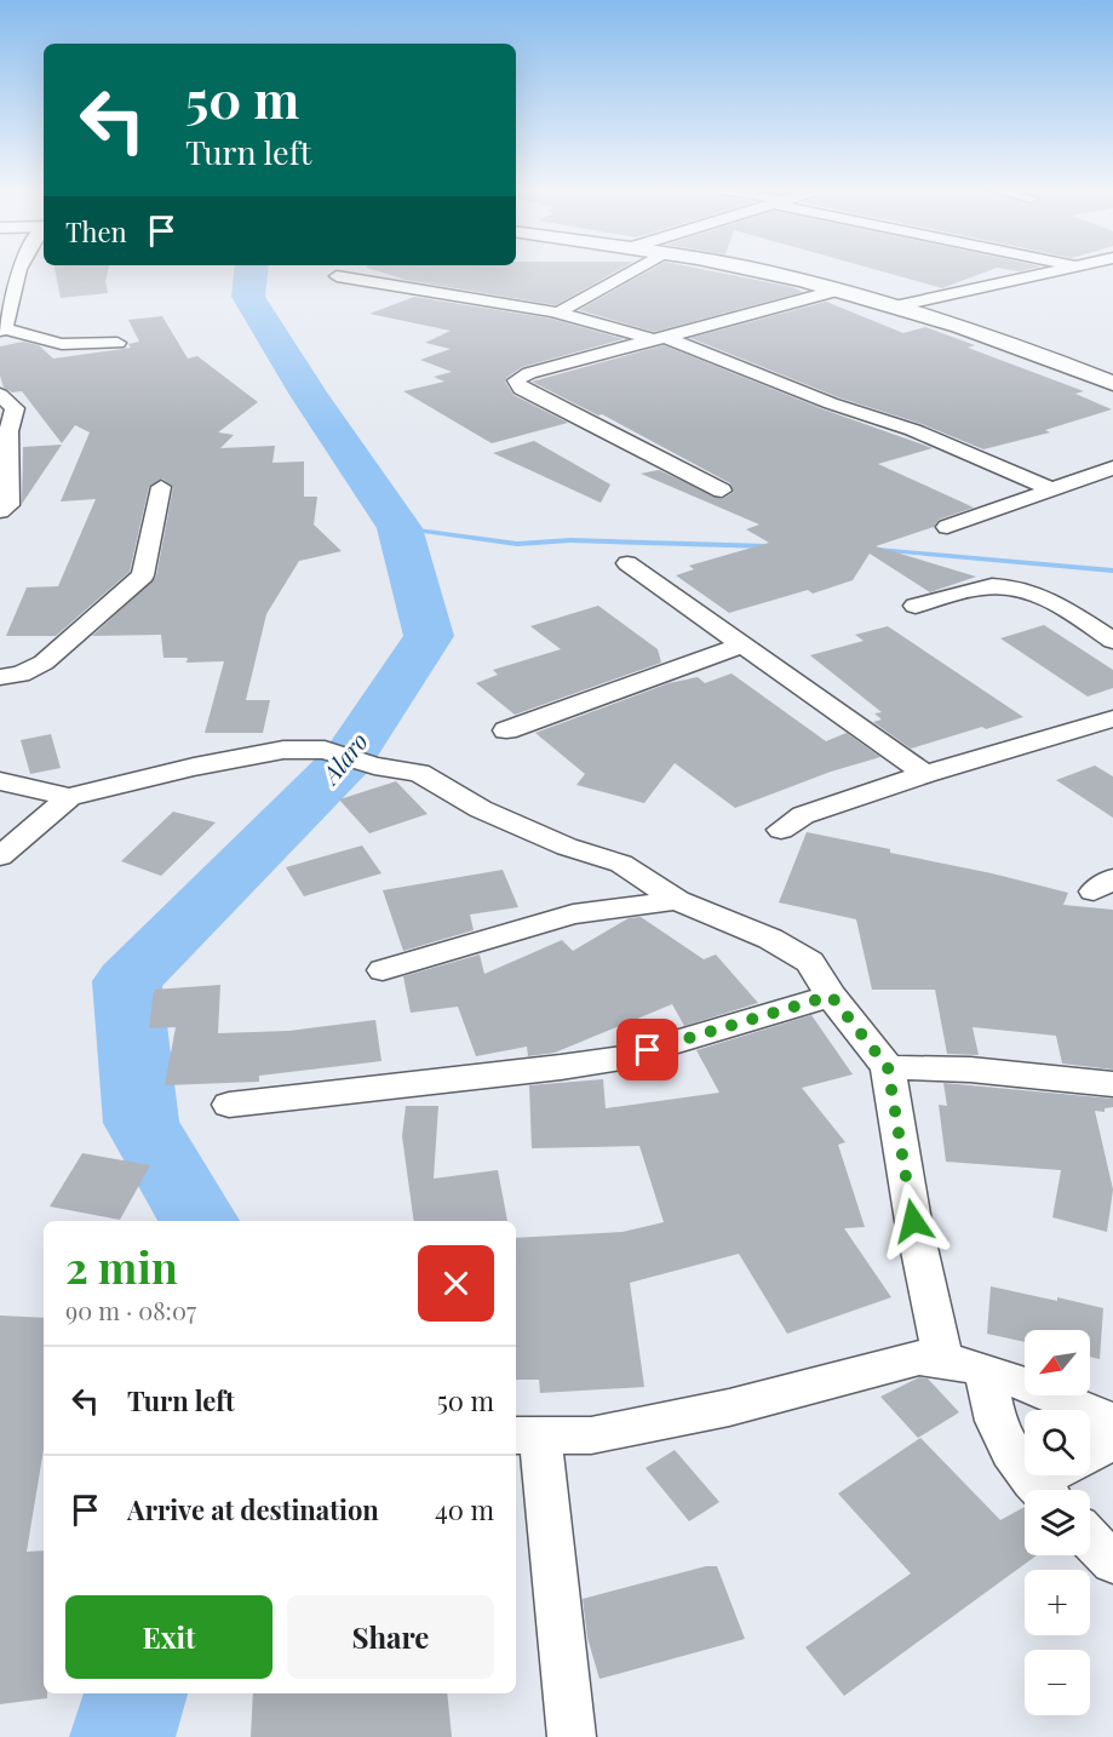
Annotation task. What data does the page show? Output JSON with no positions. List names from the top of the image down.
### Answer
{
  "water": ["Alaro"],
  "north": "bottom left",
  "page": {
    "turn": ["50 m", "Turn left"],
    "then": "Then",
    "heading": ["2 min", "90 m · 08:07"],
    "map_buttons": ["+", "−"],
    "list": [
      {
        "name": "Turn left",
        "value": "50 m"
      },
      {
        "name": "Arrive at destination",
        "value": "40 m"
      }
    ],
    "buttons": ["Exit", "Share"]
  }
}
